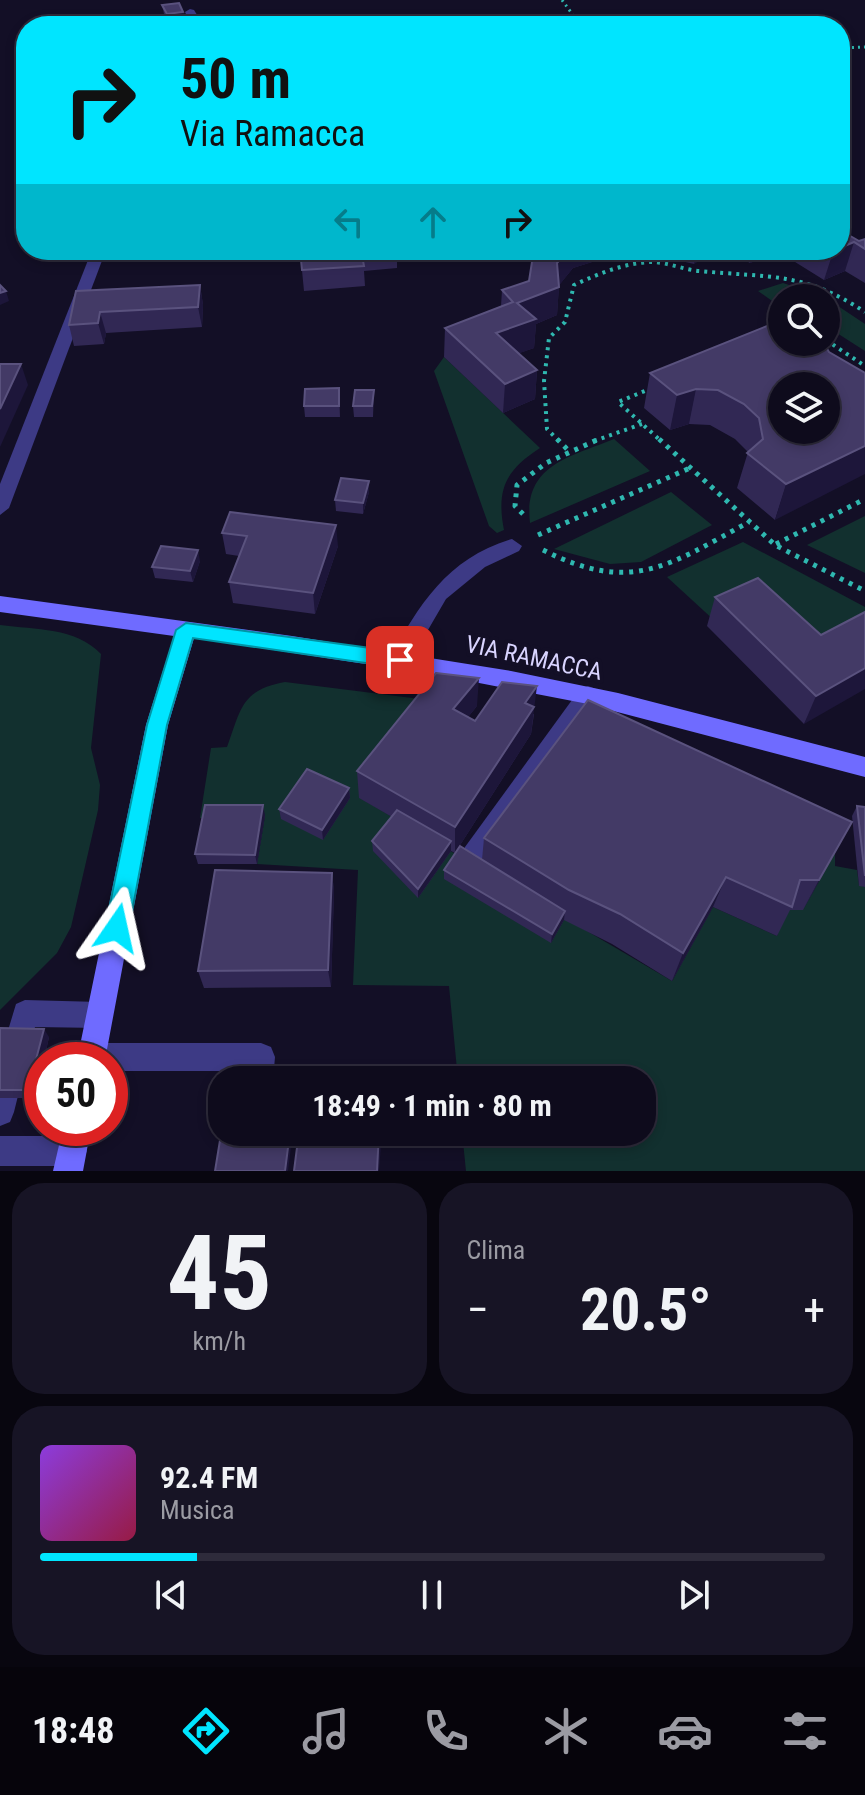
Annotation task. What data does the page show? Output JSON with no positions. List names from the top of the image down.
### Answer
{
  "streets": {
    "main road": ["VIA RAMACCA"]
  },
  "page": {
    "turn": ["50 m", "Via Ramacca"],
    "limit": "50",
    "trip": "18:49 · 1 min · 80 m",
    "tile": [
      ["45", "km/h"],
      "Clima"
    ],
    "heat": ["−", "20.5°", "+"],
    "song": ["92.4 FM", "Musica"],
    "tabs": "18:48"
  }
}
